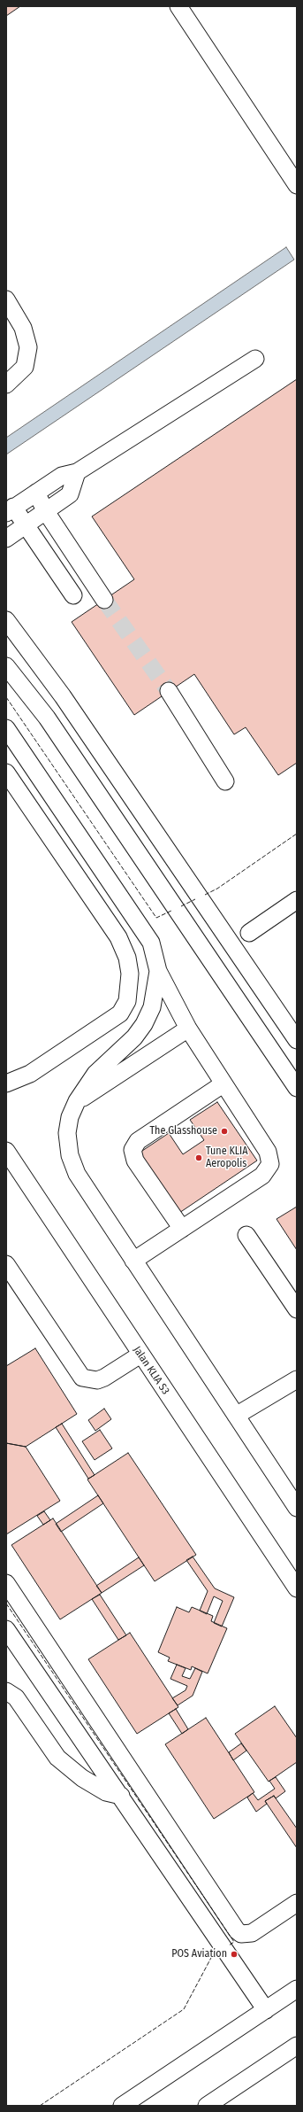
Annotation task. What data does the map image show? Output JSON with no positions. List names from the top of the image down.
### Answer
{
  "streets": {
    "street": ["Jalan KLIA S3"]
  },
  "places": ["The Glasshouse", "Tune KLIA Aeropolis", "POS Aviation"]
}
